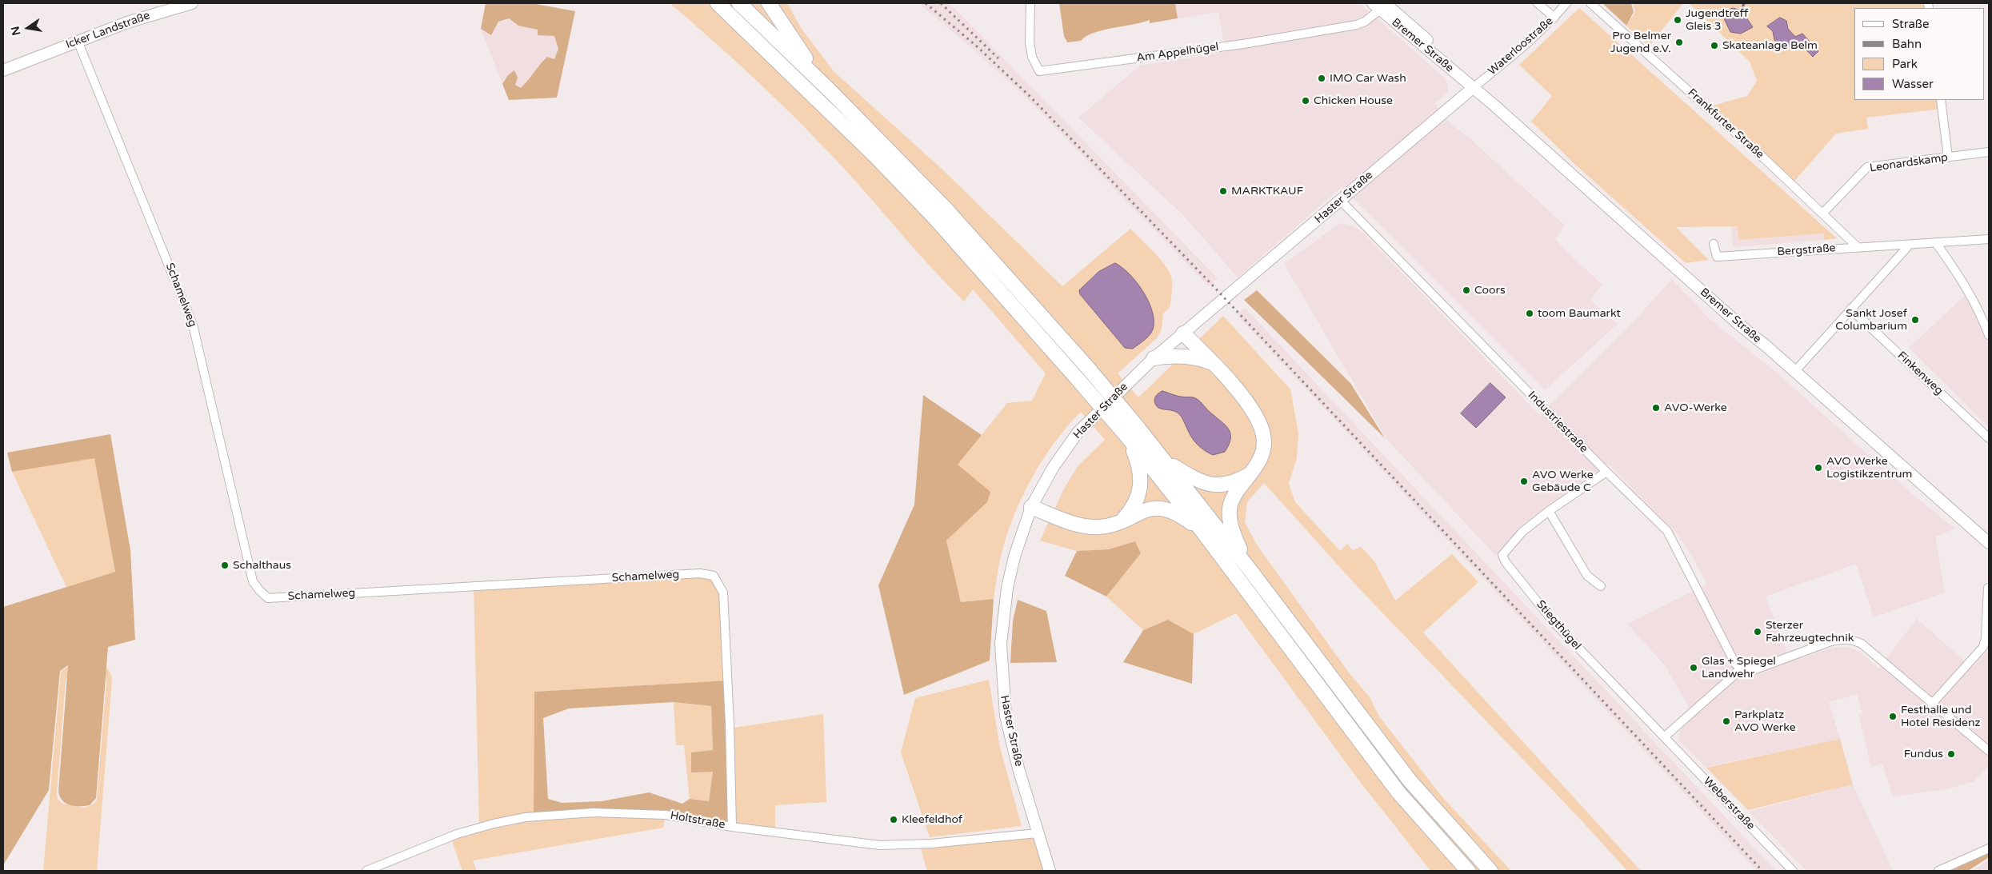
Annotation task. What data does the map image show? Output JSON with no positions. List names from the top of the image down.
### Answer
{
  "streets": {
    "street": [
      "Icker Landstraße",
      "Bremer Straße",
      "Waterloostraße",
      "Am Appelhügel",
      "Frankfurter Straße",
      "Leonardskamp",
      "Haster Straße",
      "Bergstraße",
      "Schamelweg",
      "Finkenweg",
      "Industriestraße",
      "Stiegthügel",
      "Weberstraße",
      "Holtstraße"
    ]
  },
  "crossings": [
    ["Icker Landstraße", "Schamelweg"],
    ["Bremer Straße", "Waterloostraße"],
    ["Bremer Straße", "Am Appelhügel"],
    ["Bremer Straße", "Haster Straße"],
    ["Waterloostraße", "Haster Straße"],
    ["Frankfurter Straße", "Leonardskamp"],
    ["Frankfurter Straße", "Bergstraße"],
    ["Haster Straße", "Industriestraße"],
    ["Haster Straße", "Holtstraße"],
    ["Schamelweg", "Holtstraße"],
    ["Industriestraße", "Stiegthügel"],
    ["Stiegthügel", "Weberstraße"]
  ],
  "places": [
    "Jugendtreff Gleis 3",
    "Pro Belmer Jugend e.V.",
    "Skateanlage Belm",
    "IMO Car Wash",
    "Chicken House",
    "MARKTKAUF",
    "Coors",
    "toom Baumarkt",
    "Sankt Josef Columbarium",
    "AVO-Werke",
    "AVO Werke Logistikzentrum",
    "AVO Werke Gebäude C",
    "Schalthaus",
    "Sterzer Fahrzeugtechnik",
    "Glas + Spiegel Landwehr",
    "Festhalle und Hotel Residenz",
    "Parkplatz AVO Werke",
    "Fundus",
    "Kleefeldhof"
  ],
  "legend": [
    "Straße",
    "Bahn",
    "Park",
    "Wasser"
  ],
  "north": "left"
}
